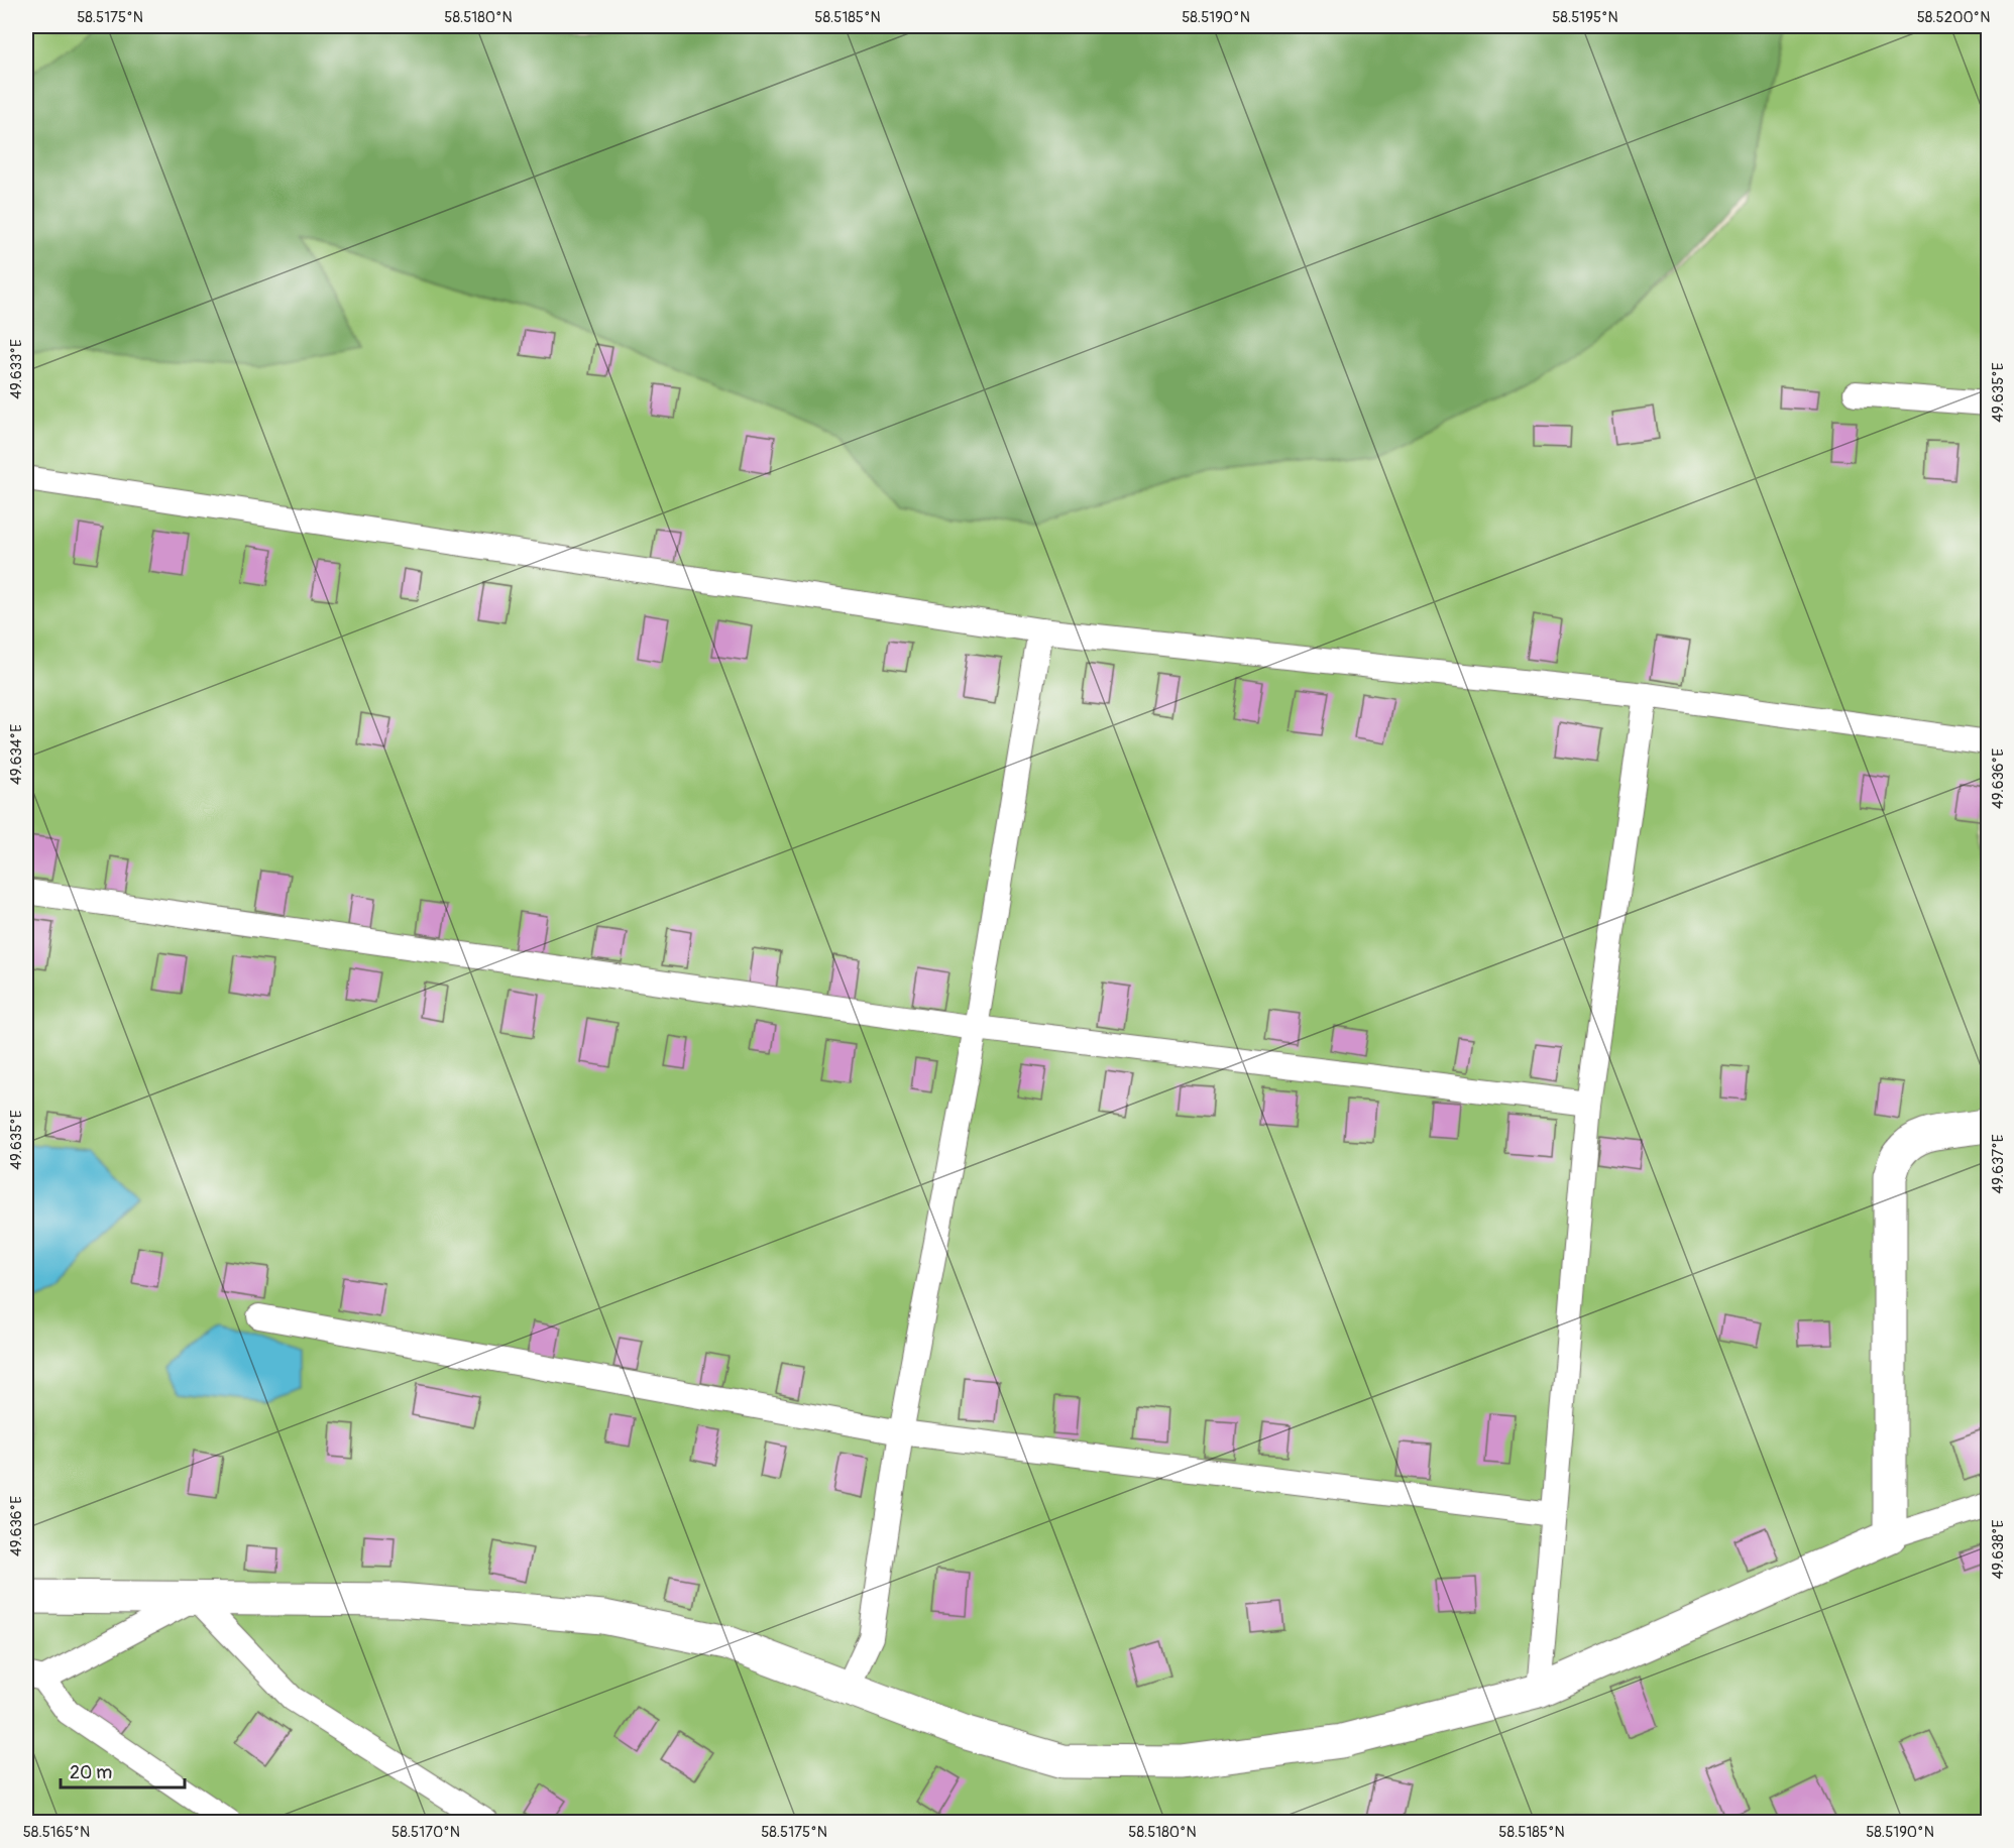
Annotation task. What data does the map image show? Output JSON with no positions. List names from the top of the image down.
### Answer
{
  "scale_bar": "20 m",
  "coordinates": [
    "58.5175°N",
    "58.5180°N",
    "58.5185°N",
    "58.5190°N",
    "58.5195°N",
    "58.5200°N",
    "49.633°E",
    "49.635°E",
    "49.634°E",
    "49.636°E",
    "49.637°E",
    "49.638°E",
    "58.5165°N",
    "58.5170°N"
  ]
}
